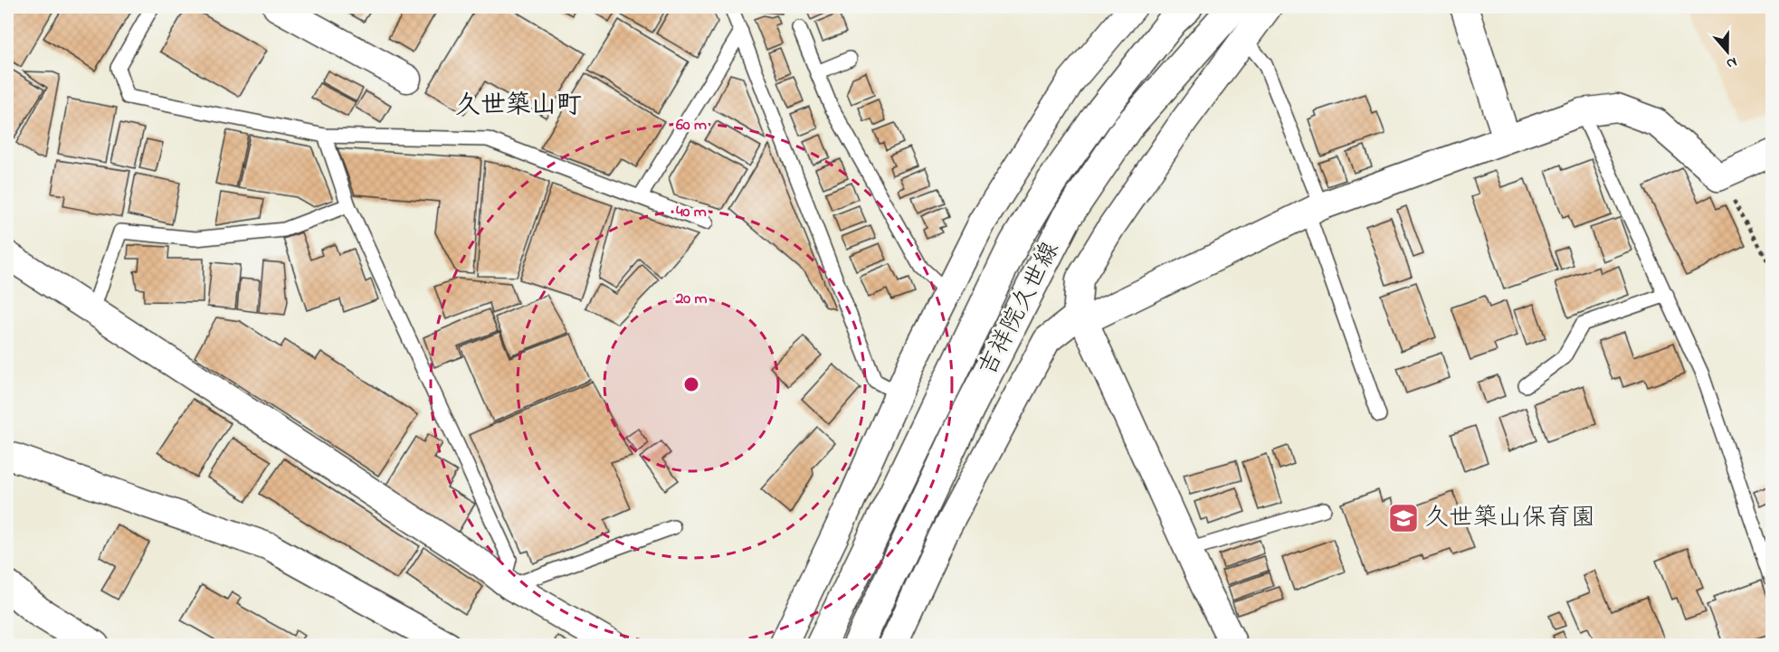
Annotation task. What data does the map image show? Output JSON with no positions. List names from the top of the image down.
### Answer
{
  "streets": {
    "street": ["吉祥院久世線"]
  },
  "districts": ["久世築山町"],
  "places": {
    "school or university": ["久世築山保育園"]
  },
  "north": "bottom",
  "rings": ["60 m", "40 m", "20 m"]
}
